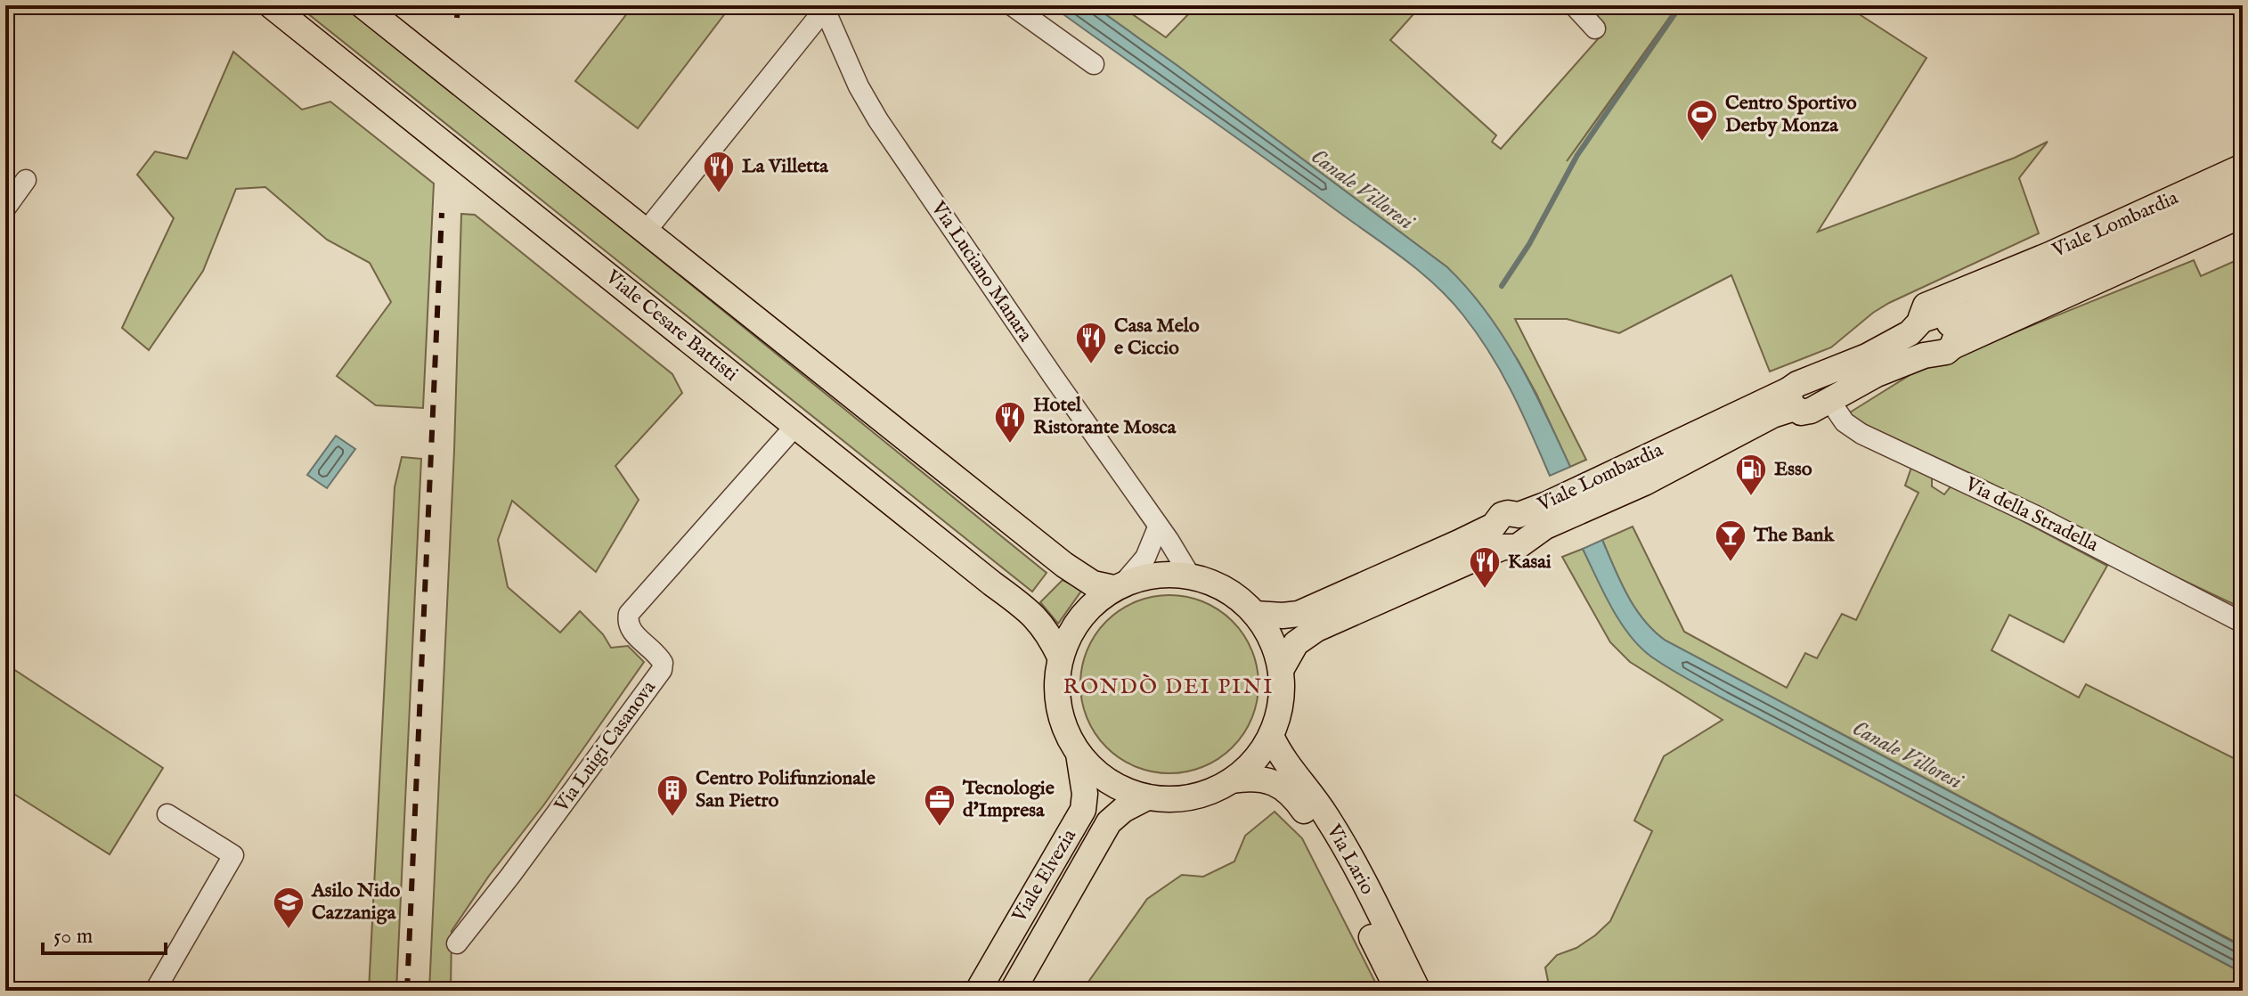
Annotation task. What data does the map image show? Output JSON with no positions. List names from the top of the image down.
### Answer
{
  "streets": {
    "main road": [
      "Viale Lombardia",
      "Viale Cesare Battisti",
      "Via Lario",
      "Viale Elvezia"
    ],
    "street": ["Via Luciano Manara", "Via della Stradella", "Via Luigi Casanova"]
  },
  "crossings": [
    ["Viale Lombardia", "Via Luciano Manara"],
    ["Viale Lombardia", "Viale Cesare Battisti"],
    ["Viale Lombardia", "Via della Stradella"],
    ["Viale Lombardia", "Via Lario"],
    ["Viale Lombardia", "Viale Elvezia"],
    ["Via Luciano Manara", "Viale Cesare Battisti"],
    ["Via Luciano Manara", "Via Lario"],
    ["Via Luciano Manara", "Viale Elvezia"],
    ["Viale Cesare Battisti", "Via Luigi Casanova"],
    ["Viale Cesare Battisti", "Via Lario"],
    ["Viale Cesare Battisti", "Viale Elvezia"],
    ["Via Lario", "Viale Elvezia"]
  ],
  "districts": ["RONDÒ DEI PINI"],
  "water": ["Canale Villoresi"],
  "places": {
    "sports": ["Centro Sportivo Derby Monza"],
    "restaurant": [
      "La Villetta",
      "Casa Melo e Ciccio",
      "Hotel Ristorante Mosca",
      "Kasai"
    ],
    "fuel station": ["Esso"],
    "bar": ["The Bank"],
    "building": ["Centro Polifunzionale San Pietro"],
    "office": ["Tecnologie d'Impresa"],
    "school or university": ["Asilo Nido Cazzaniga"]
  },
  "scale_bar": "50 m"
}
